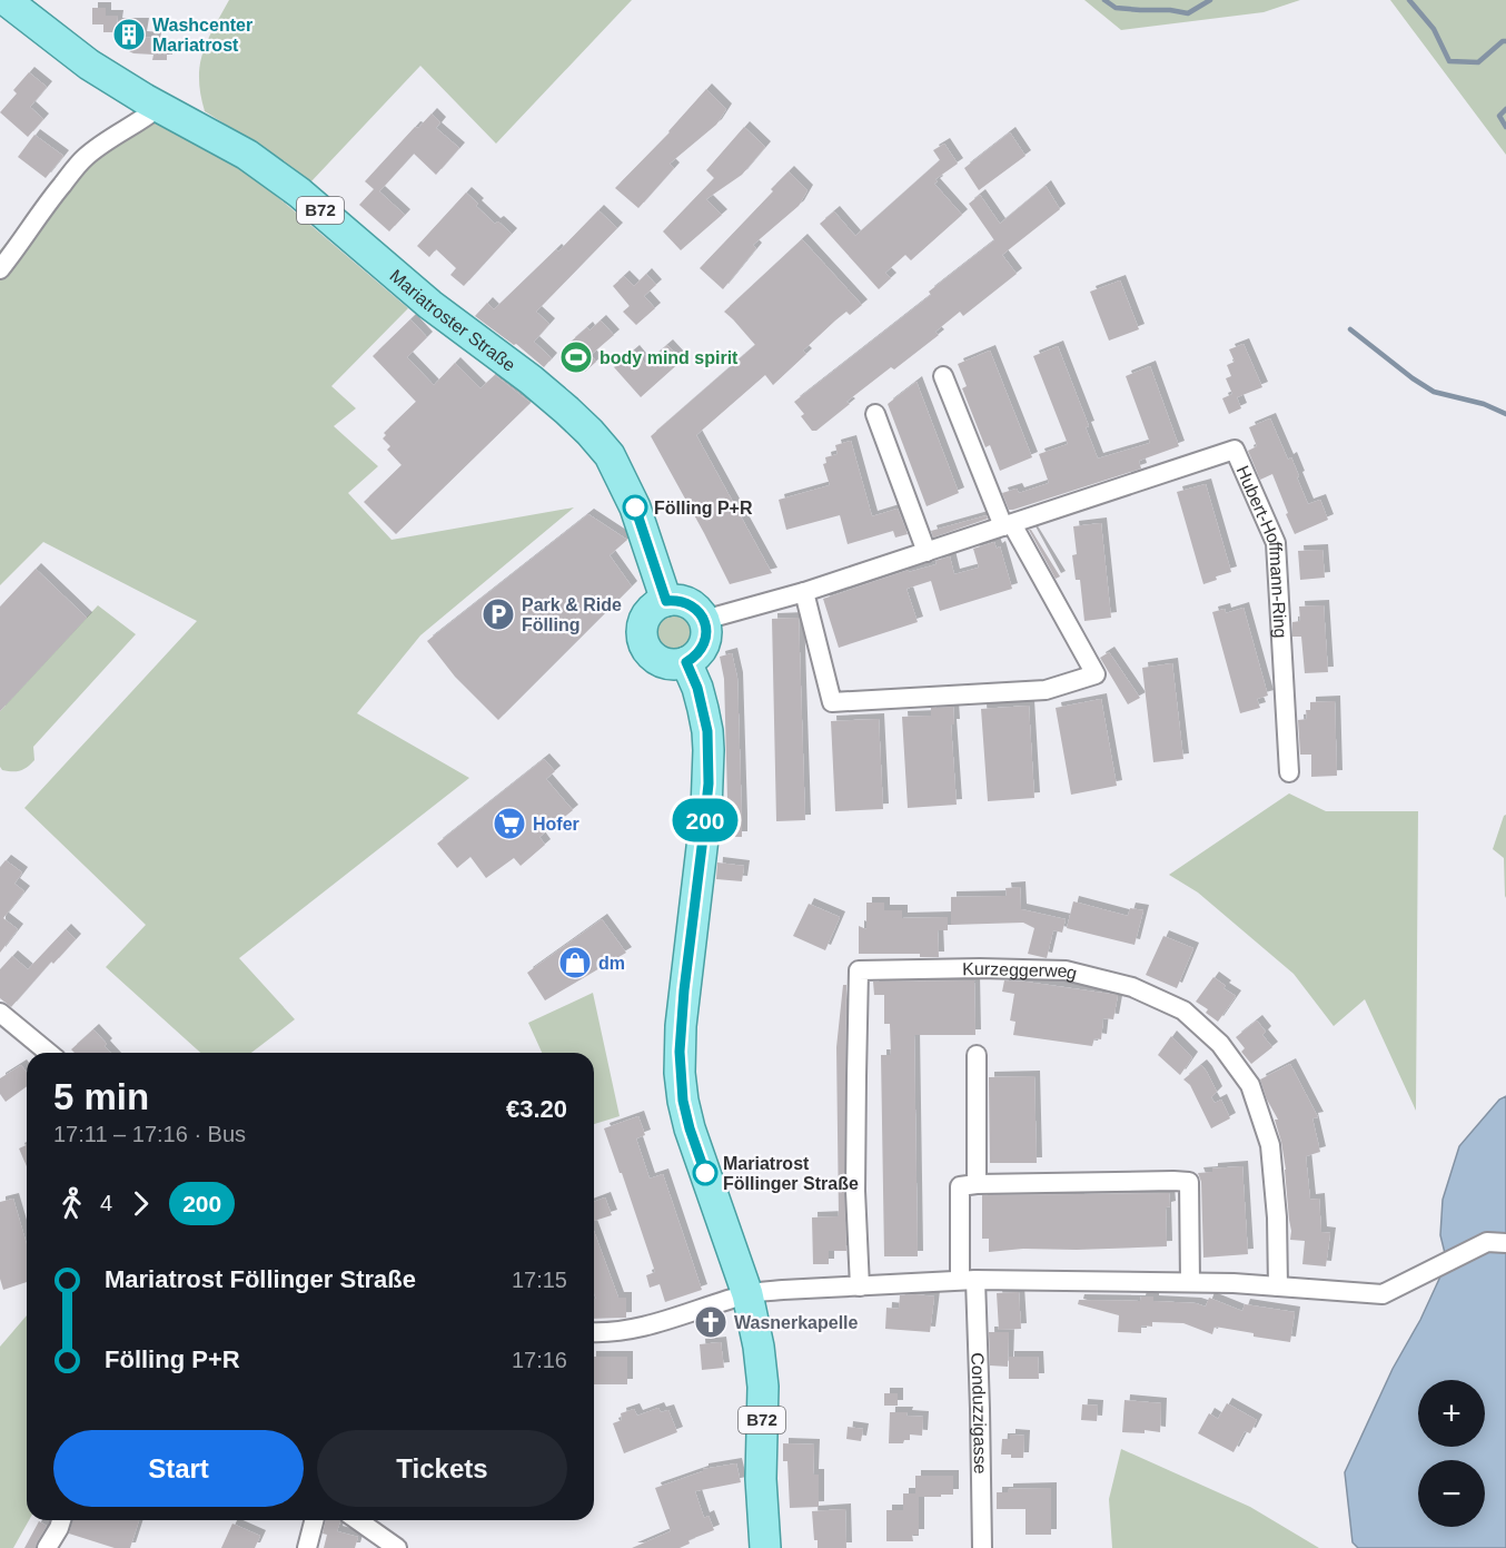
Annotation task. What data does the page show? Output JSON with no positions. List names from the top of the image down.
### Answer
{
  "streets": {
    "main road": ["B72", "Mariatroster Straße"],
    "street": ["Hubert-Hoffmann-Ring", "Kurzeggerweg", "Conduzzigasse"]
  },
  "crossings": [
    ["B72", "Mariatroster Straße"],
    ["B72", "Hubert-Hoffmann-Ring"],
    ["Mariatroster Straße", "Hubert-Hoffmann-Ring"]
  ],
  "places": {
    "building": ["Washcenter Mariatrost"],
    "sports": ["body mind spirit"],
    "other": ["Fölling P+R", "Mariatrost Föllinger Straße"],
    "parking": ["Park & Ride Fölling"],
    "supermarket": ["Hofer"],
    "shop": ["dm"],
    "church": ["Wasnerkapelle"]
  },
  "lines": ["bus line 200"],
  "page": {
    "on_map": "200",
    "heading": ["5 min", "17:11 – 17:16 · Bus", "€3.20"],
    "legs": ["4", "200"],
    "list": [
      {
        "name": "Mariatrost Föllinger Straße",
        "value": "17:15"
      },
      {
        "name": "Fölling P+R",
        "value": "17:16"
      }
    ],
    "map_buttons": ["+", "−"],
    "buttons": ["Start", "Tickets"]
  }
}
